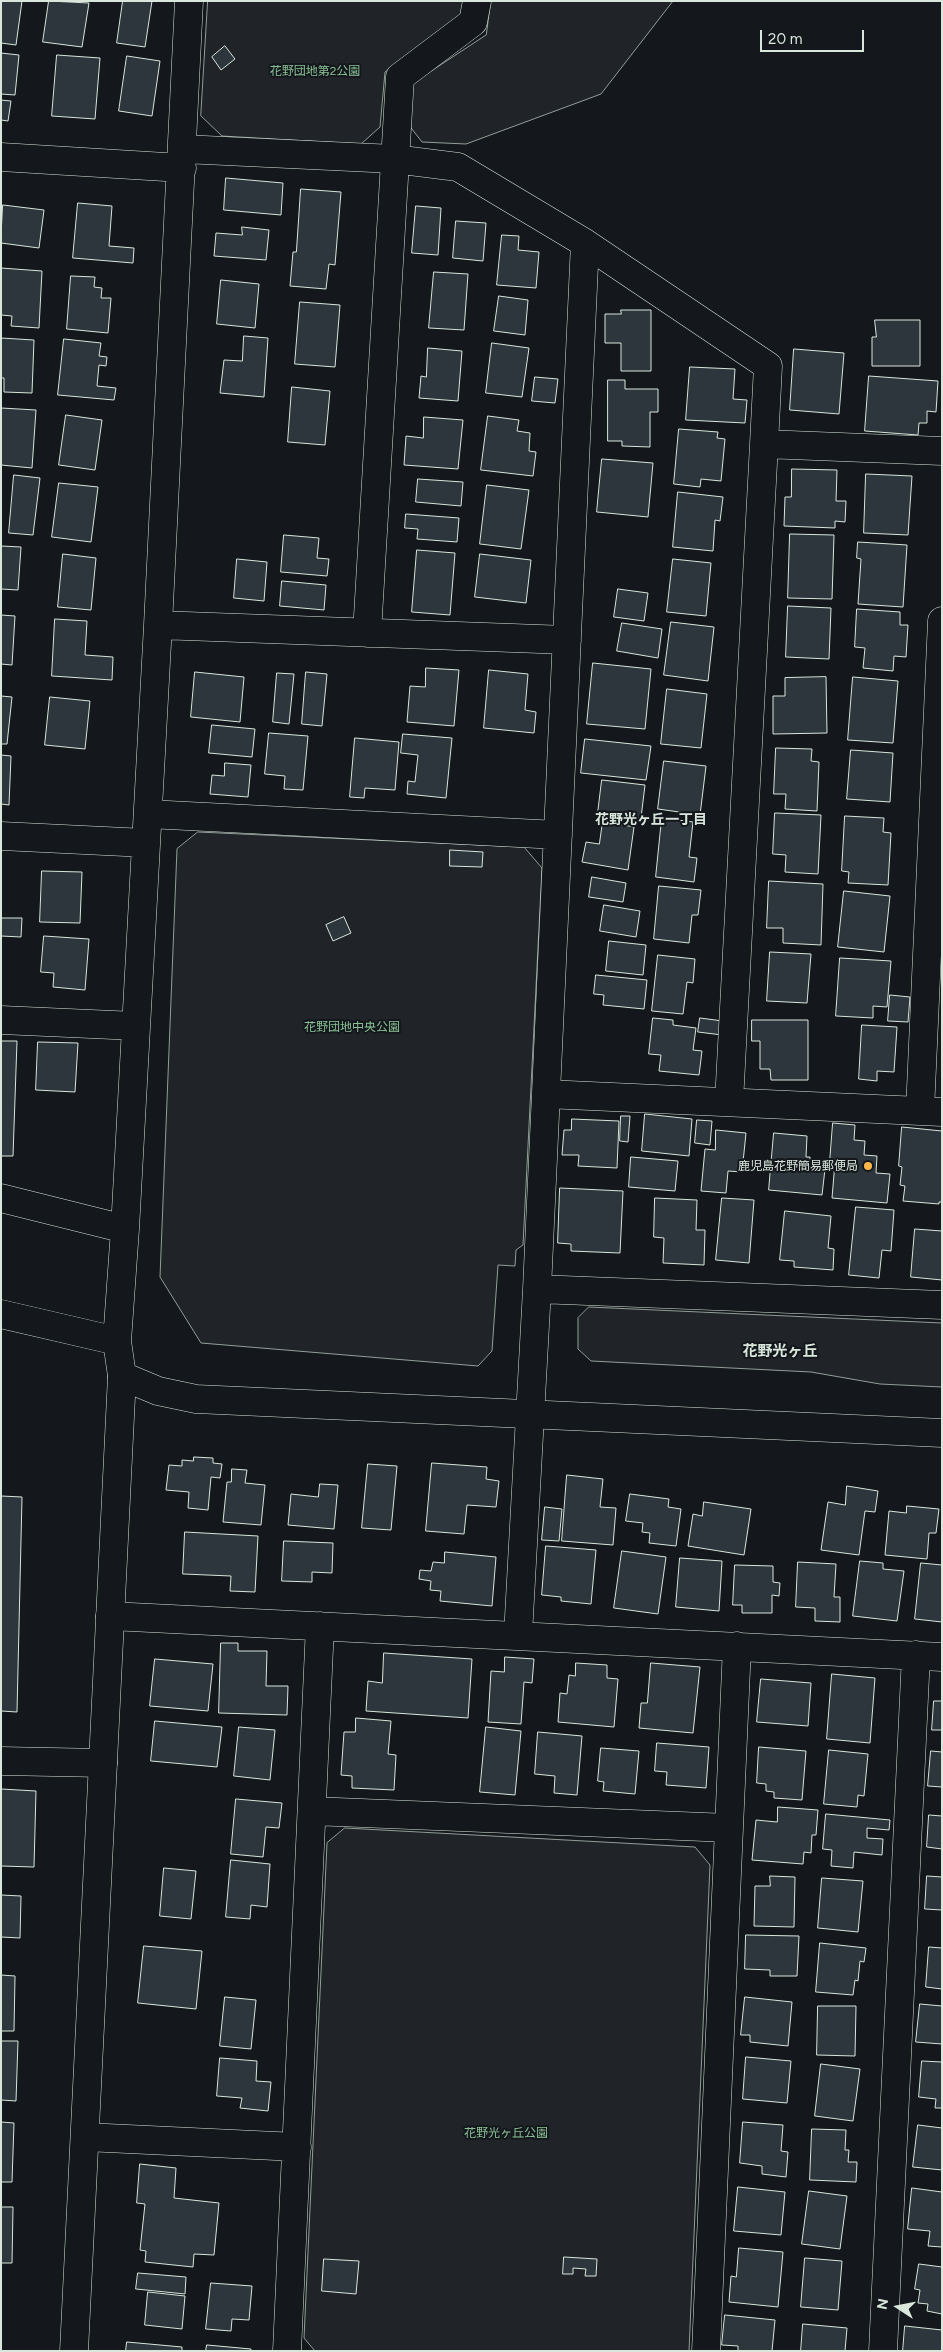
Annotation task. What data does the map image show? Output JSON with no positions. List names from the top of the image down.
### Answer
{
  "districts": ["花野光ヶ丘一丁目", "花野光ヶ丘"],
  "parks": ["花野団地第2公園", "花野団地中央公園", "花野光ヶ丘公園"],
  "places": ["鹿児島花野簡易郵便局"],
  "scale_bar": "20 m",
  "north": "left"
}
